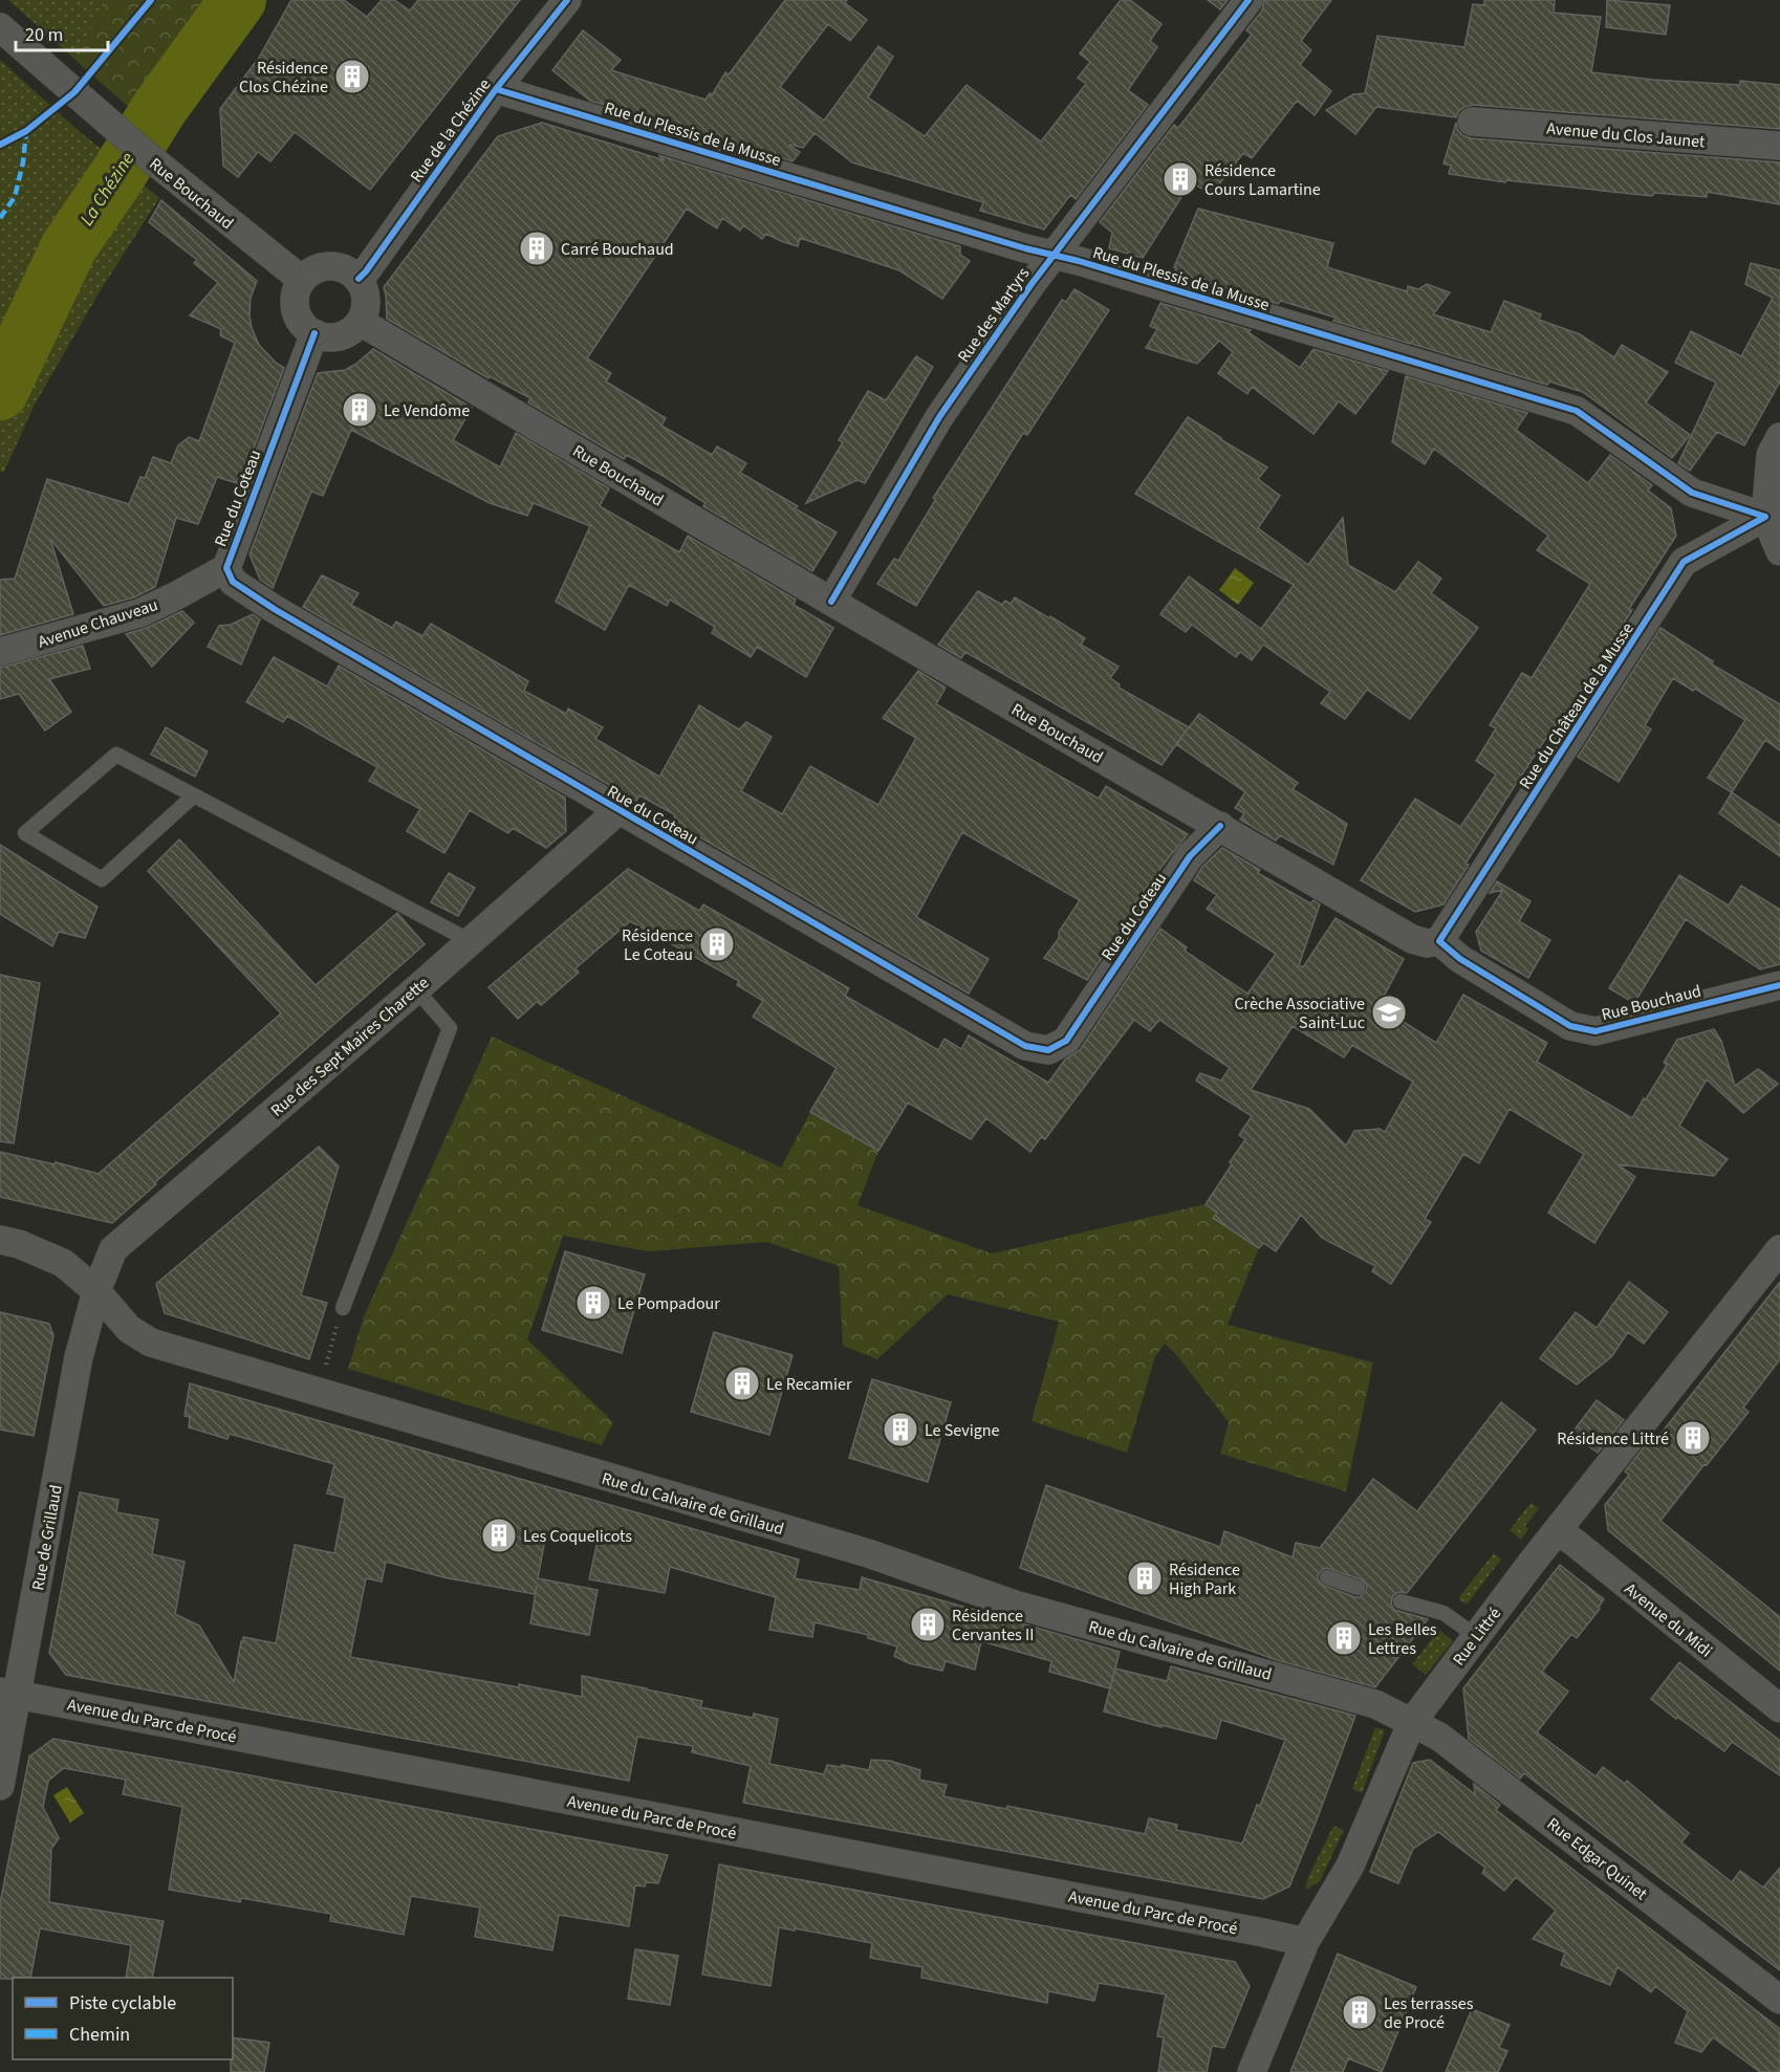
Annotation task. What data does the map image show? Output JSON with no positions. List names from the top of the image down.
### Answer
{
  "streets": {
    "street": [
      "Rue de la Chézine",
      "Rue du Plessis de la Musse",
      "Avenue du Clos Jaunet",
      "Rue Bouchaud",
      "Rue des Martyrs",
      "Rue du Coteau",
      "Avenue Chauveau",
      "Rue du Château de la Musse",
      "Rue des Sept Maires Charette",
      "Rue du Calvaire de Grillaud",
      "Rue de Grillaud",
      "Avenue du Midi",
      "Rue Littré",
      "Avenue du Parc de Procé",
      "Rue Edgar Quinet"
    ]
  },
  "crossings": [
    ["Rue de la Chézine", "Rue du Plessis de la Musse"],
    ["Rue de la Chézine", "Rue Bouchaud"],
    ["Rue de la Chézine", "Rue du Coteau"],
    ["Rue du Plessis de la Musse", "Rue des Martyrs"],
    ["Rue du Plessis de la Musse", "Rue du Château de la Musse"],
    ["Rue Bouchaud", "Rue des Martyrs"],
    ["Rue Bouchaud", "Rue du Coteau"],
    ["Rue Bouchaud", "Rue du Château de la Musse"],
    ["Rue du Coteau", "Avenue Chauveau"],
    ["Rue du Coteau", "Rue des Sept Maires Charette"],
    ["Rue des Sept Maires Charette", "Rue du Calvaire de Grillaud"],
    ["Rue des Sept Maires Charette", "Rue de Grillaud"],
    ["Rue du Calvaire de Grillaud", "Rue de Grillaud"],
    ["Rue du Calvaire de Grillaud", "Rue Littré"],
    ["Rue du Calvaire de Grillaud", "Rue Edgar Quinet"],
    ["Rue de Grillaud", "Avenue du Parc de Procé"],
    ["Avenue du Midi", "Rue Littré"],
    ["Rue Littré", "Avenue du Parc de Procé"],
    ["Rue Littré", "Rue Edgar Quinet"]
  ],
  "water": ["La Chézine"],
  "places": {
    "building": [
      "Résidence Clos Chézine",
      "Résidence Cours Lamartine",
      "Carré Bouchaud",
      "Le Vendôme",
      "Résidence Le Coteau",
      "Le Pompadour",
      "Le Recamier",
      "Le Sevigne",
      "Résidence Littré",
      "Les Coquelicots",
      "Résidence High Park",
      "Résidence Cervantes II",
      "Les Belles Lettres",
      "Les terrasses de Procé"
    ],
    "school or university": ["Crèche Associative Saint-Luc"]
  },
  "legend": ["Piste cyclable", "Chemin"],
  "scale_bar": "20 m"
}
